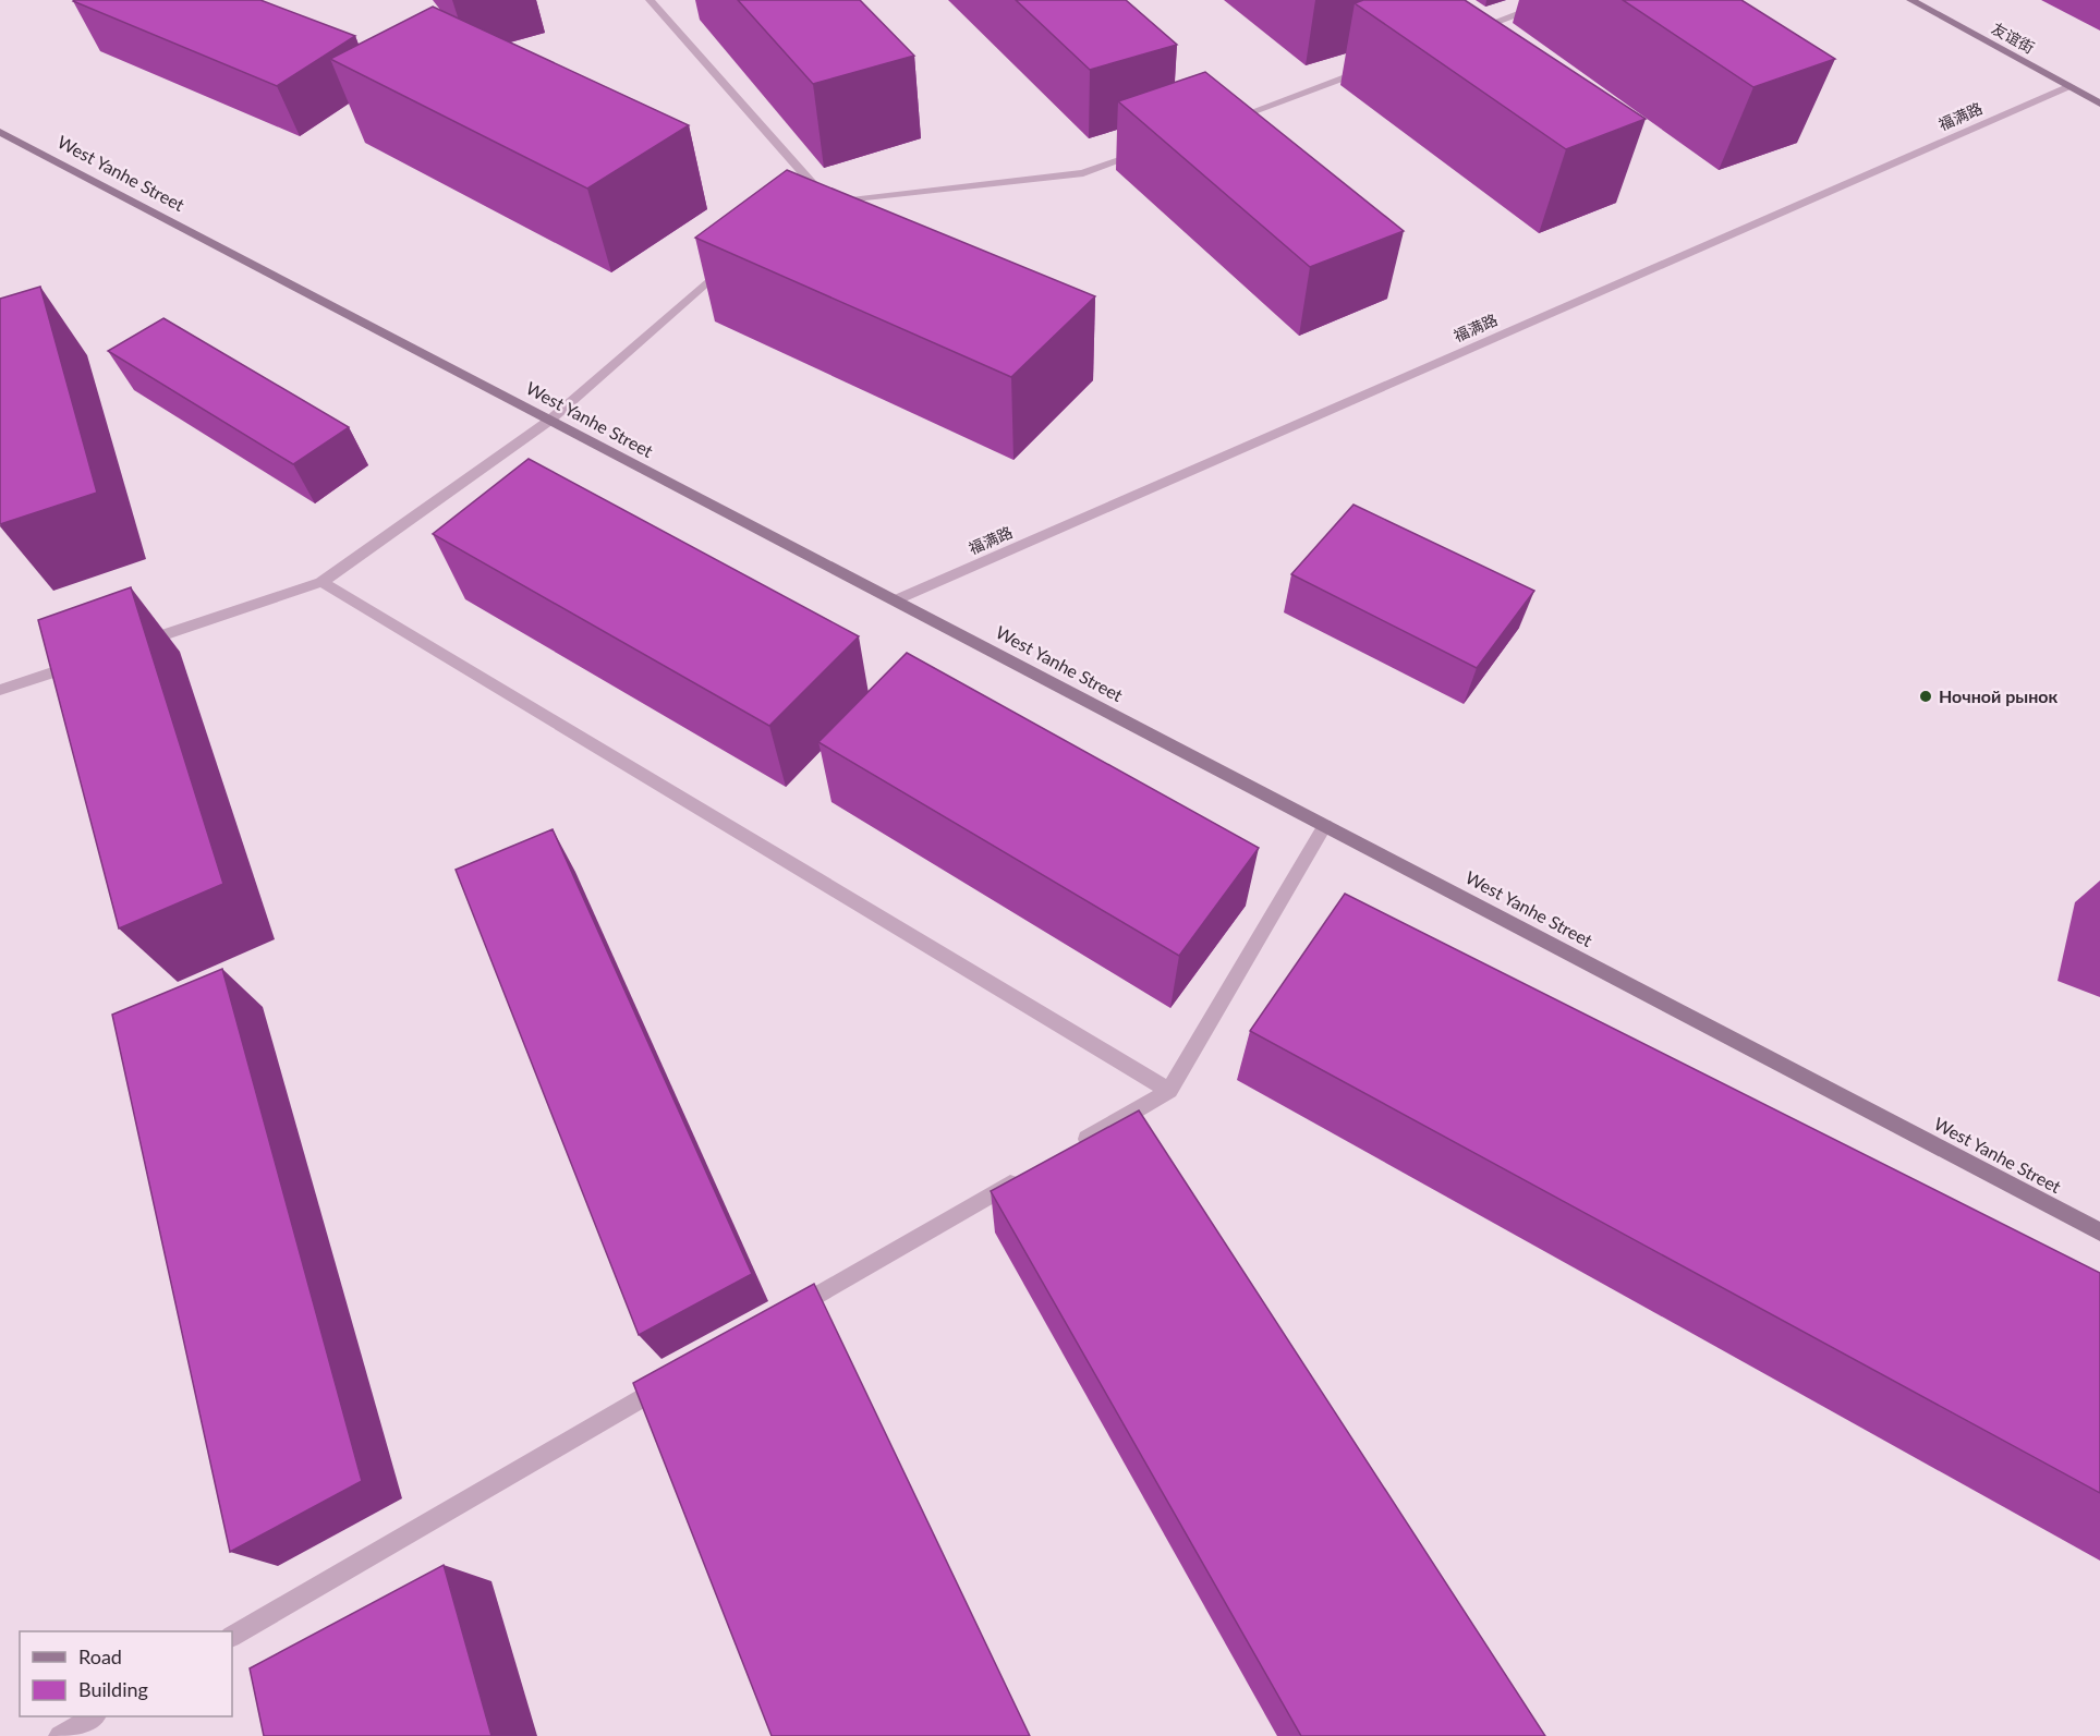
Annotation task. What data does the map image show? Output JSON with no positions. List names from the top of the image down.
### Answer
{
  "streets": {
    "street": ["友谊街", "福满路", "West Yanhe Street"]
  },
  "crossings": [
    ["友谊街", "福满路"],
    ["福满路", "West Yanhe Street"]
  ],
  "places": ["Ночной рынок"],
  "legend": ["Road", "Building"]
}
